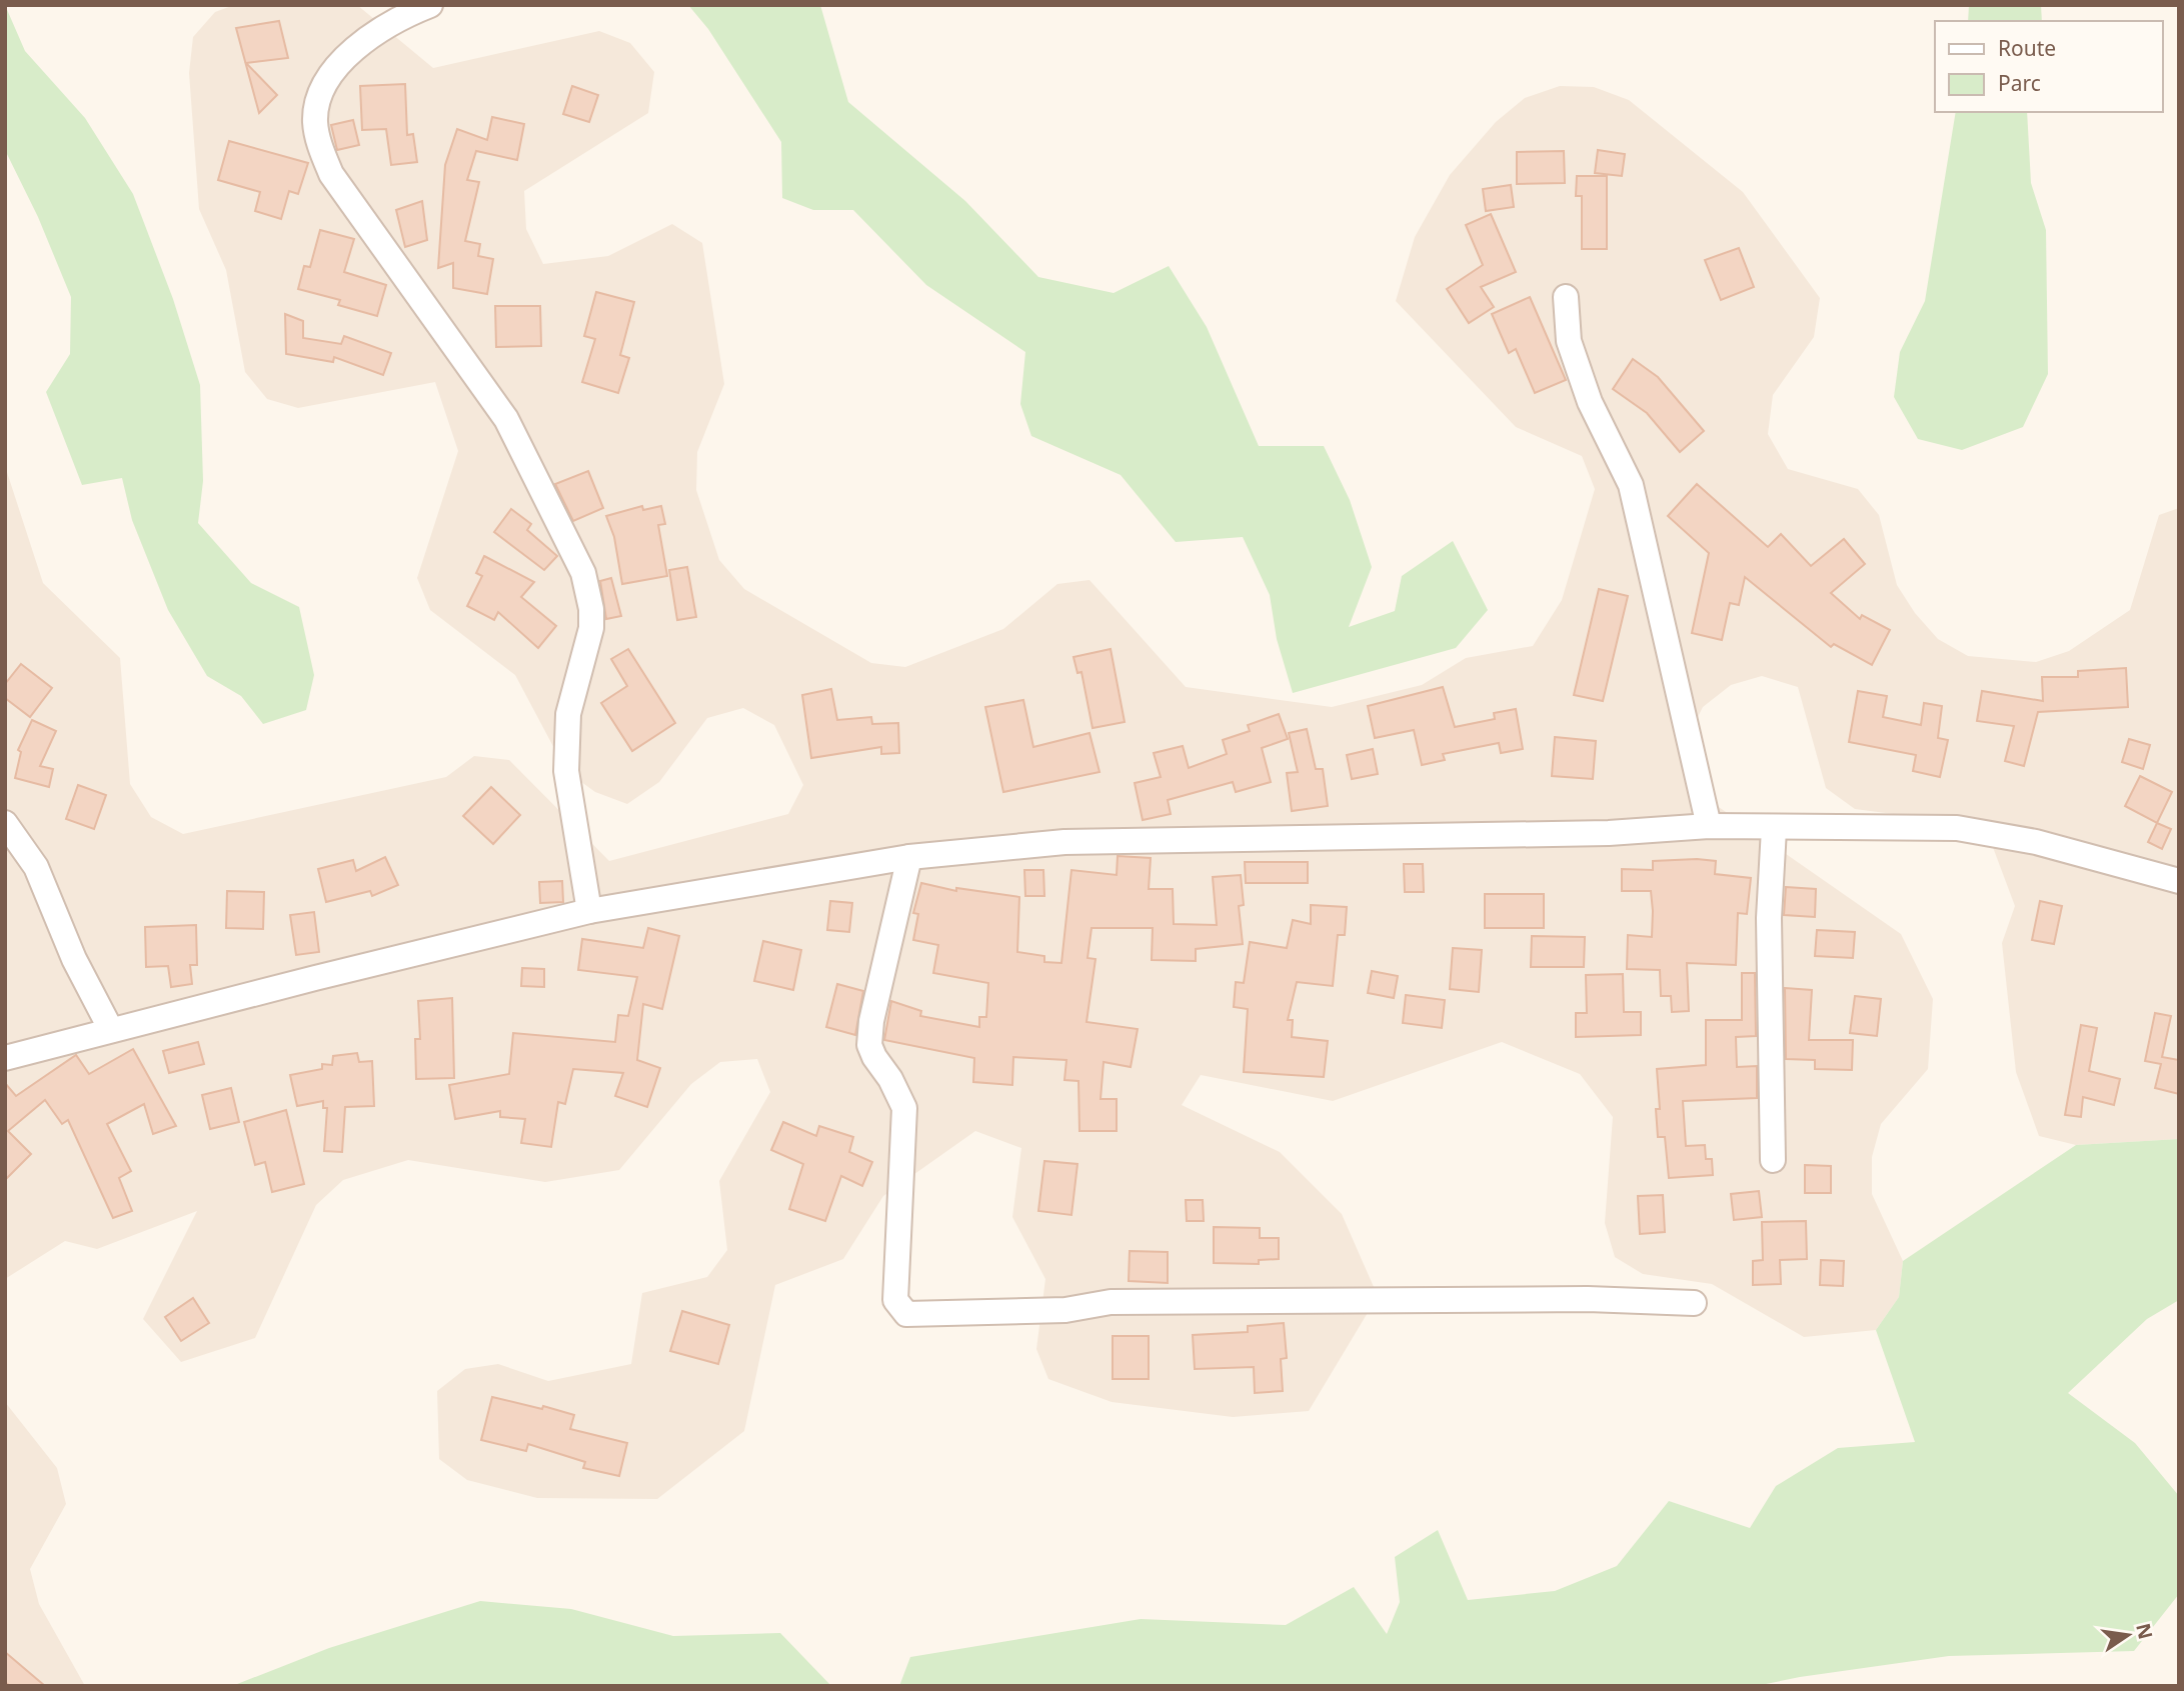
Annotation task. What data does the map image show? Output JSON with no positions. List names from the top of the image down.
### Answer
{
  "legend": ["Route", "Parc"],
  "north": "right"
}
